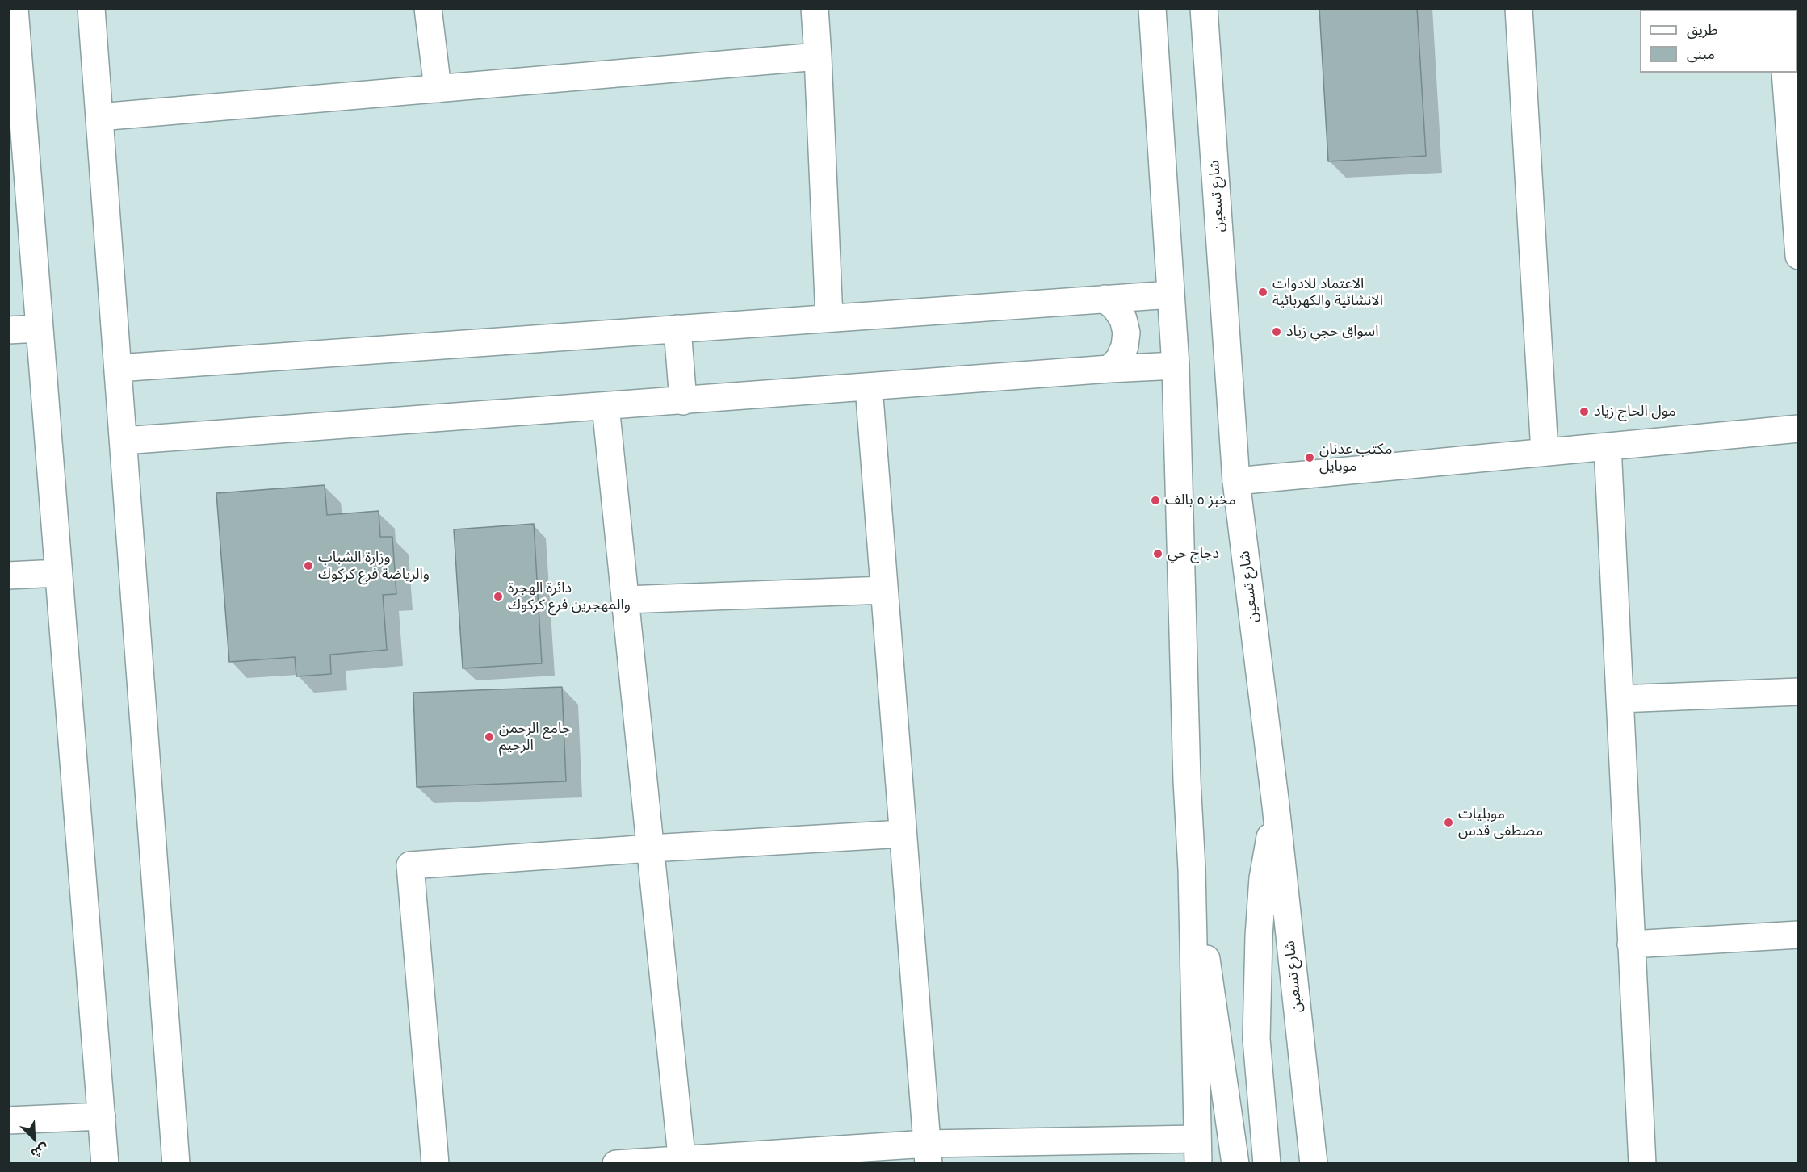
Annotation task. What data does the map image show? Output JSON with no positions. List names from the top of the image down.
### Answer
{
  "streets": {
    "street": ["شارع تسعين"]
  },
  "places": [
    "الاعتماد للادوات الانشائية والكهربائية",
    "اسواق حجي زياد",
    "مول الحاج زياد",
    "مكتب عدنان موبايل",
    "مخبز ٥ بالف",
    "دجاج حي",
    "وزارة الشباب والرياضة فرع كركوك",
    "دائرة الهجرة والمهجرين فرع كركوك",
    "جامع الرحمن الرحيم",
    "موبليات مصطفى قدس"
  ],
  "legend": ["طريق", "مبنى"],
  "north": "bottom right"
}
